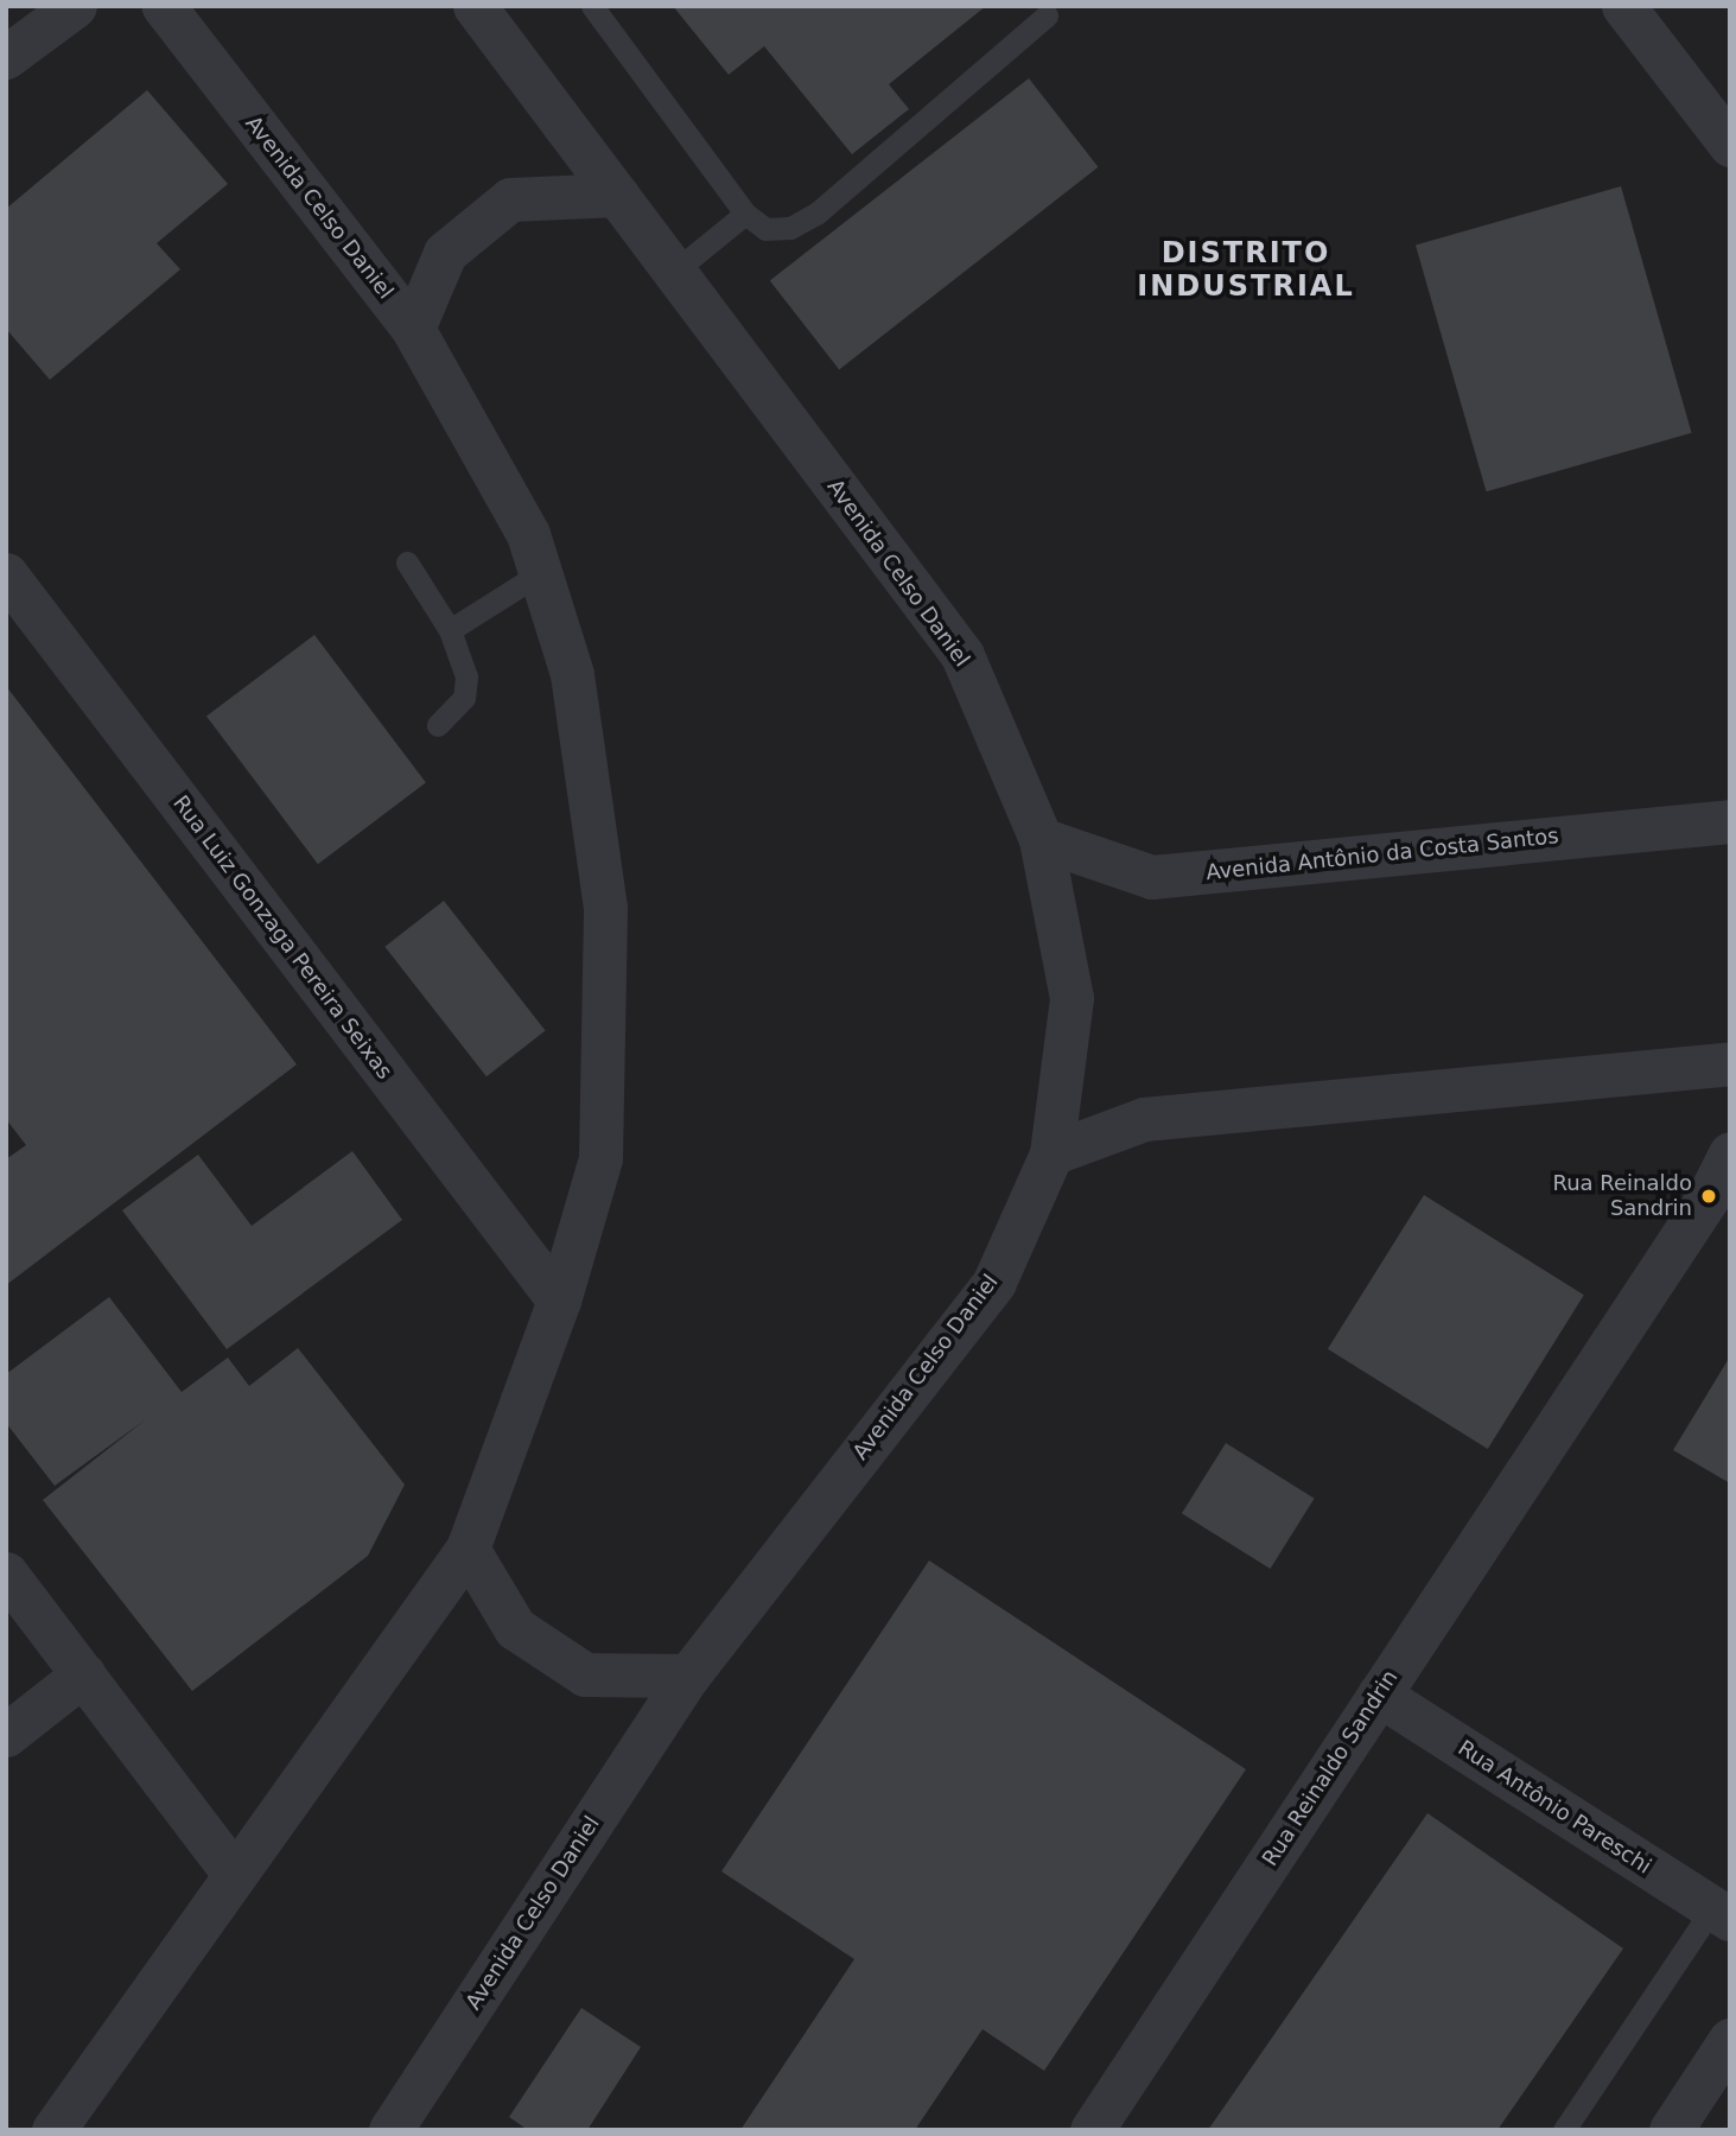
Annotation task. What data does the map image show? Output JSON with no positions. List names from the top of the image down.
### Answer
{
  "streets": {
    "street": [
      "Avenida Celso Daniel",
      "Avenida Antônio da Costa Santos",
      "Rua Luiz Gonzaga Pereira Seixas",
      "Rua Reinaldo Sandrin",
      "Rua Antônio Pareschi"
    ]
  },
  "crossings": [
    ["Avenida Celso Daniel", "Avenida Antônio da Costa Santos"],
    ["Avenida Celso Daniel", "Rua Luiz Gonzaga Pereira Seixas"],
    ["Rua Reinaldo Sandrin", "Rua Antônio Pareschi"]
  ],
  "districts": ["DISTRITO INDUSTRIAL"],
  "places": ["Rua Reinaldo Sandrin"]
}
